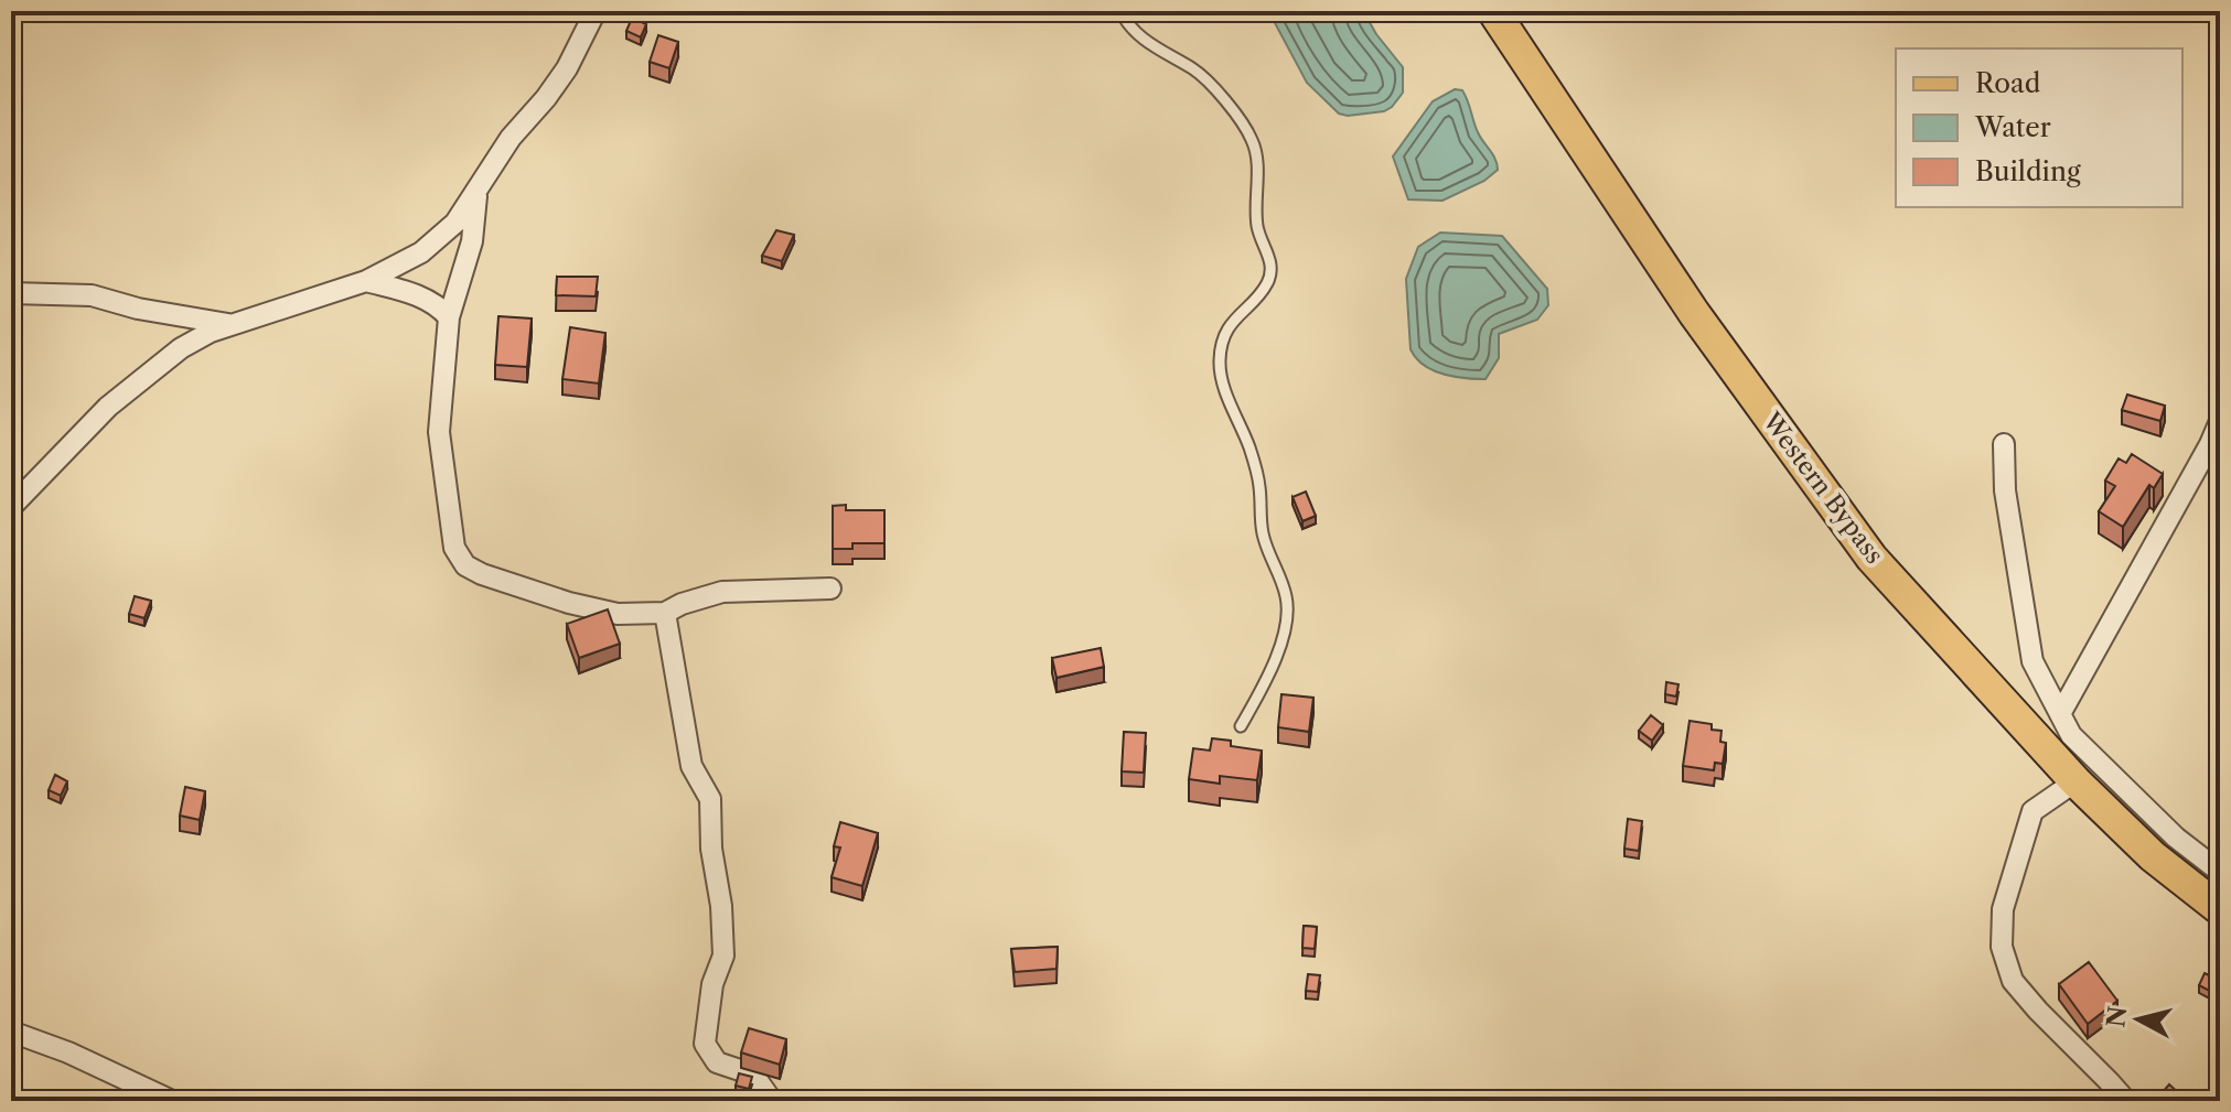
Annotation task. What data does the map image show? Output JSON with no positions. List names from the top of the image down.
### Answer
{
  "streets": {
    "main road": ["Western Bypass"]
  },
  "legend": ["Road", "Water", "Building"],
  "north": "left"
}
